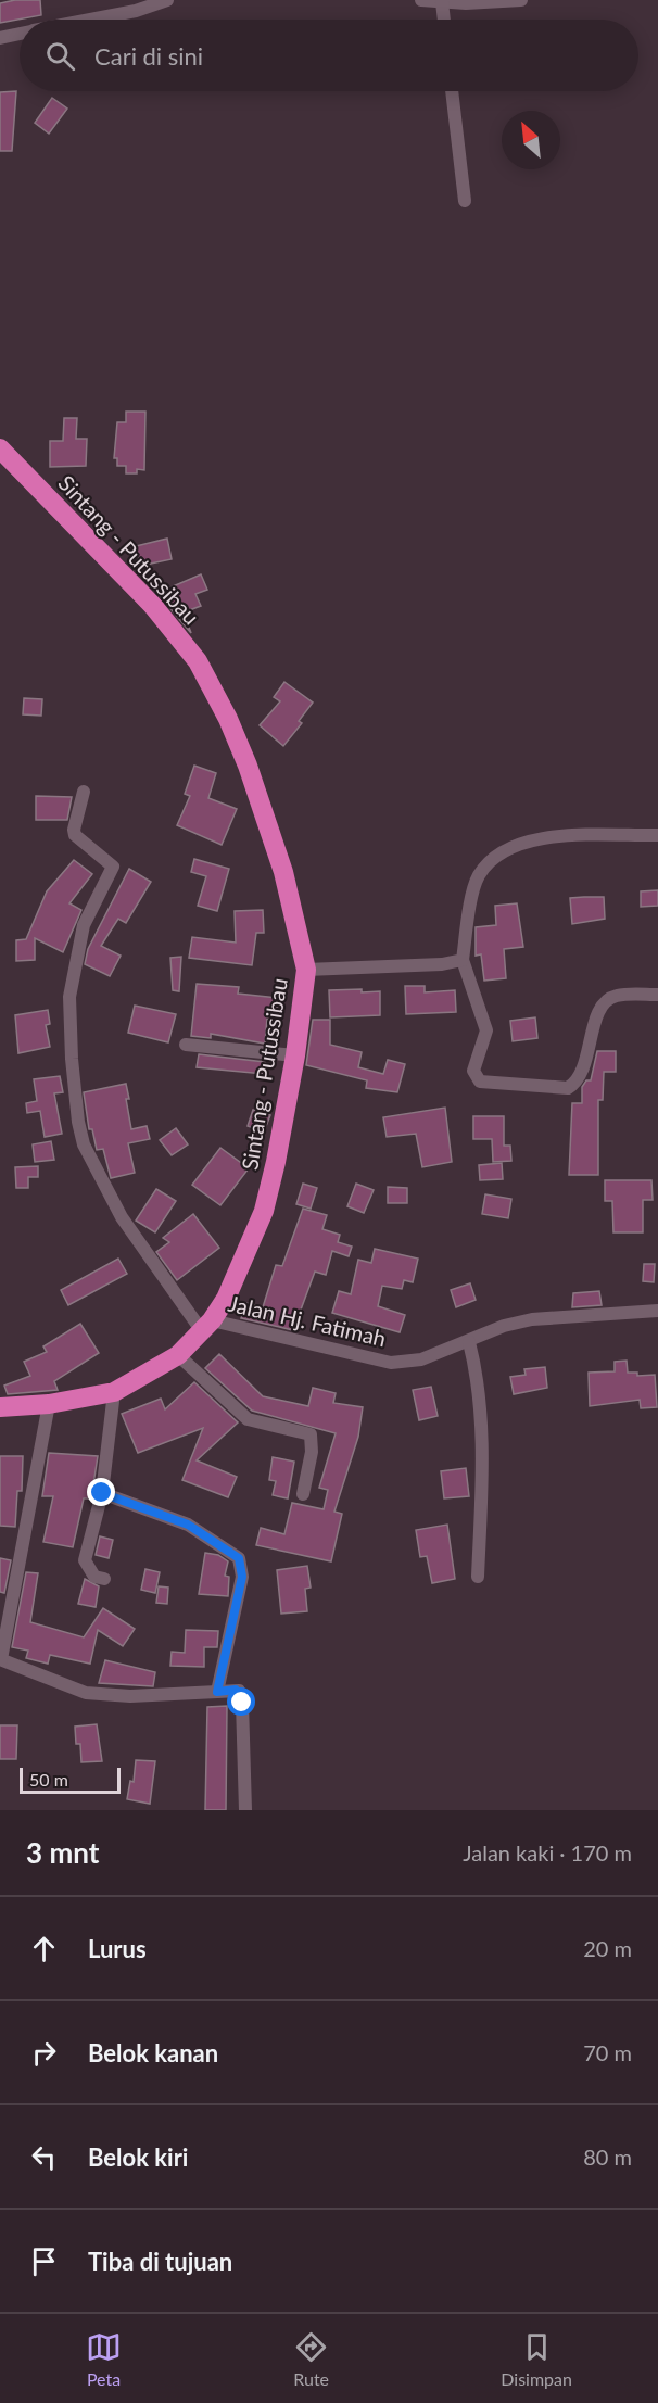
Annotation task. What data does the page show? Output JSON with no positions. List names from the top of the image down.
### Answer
{
  "streets": {
    "highway": ["Sintang - Putussibau"],
    "street": ["Jalan Hj. Fatimah"]
  },
  "crossings": [
    ["Sintang - Putussibau", "Jalan Hj. Fatimah"]
  ],
  "scale_bar": "50 m",
  "north": "top left",
  "page": {
    "search": "Cari di sini",
    "scale": "50 m",
    "heading": ["3 mnt", "Jalan kaki · 170 m"],
    "list": [
      ["Lurus", "20 m"],
      ["Belok kanan", "70 m"],
      ["Belok kiri", "80 m"],
      "Tiba di tujuan"
    ],
    "nav": ["Peta", "Rute", "Disimpan"]
  }
}
